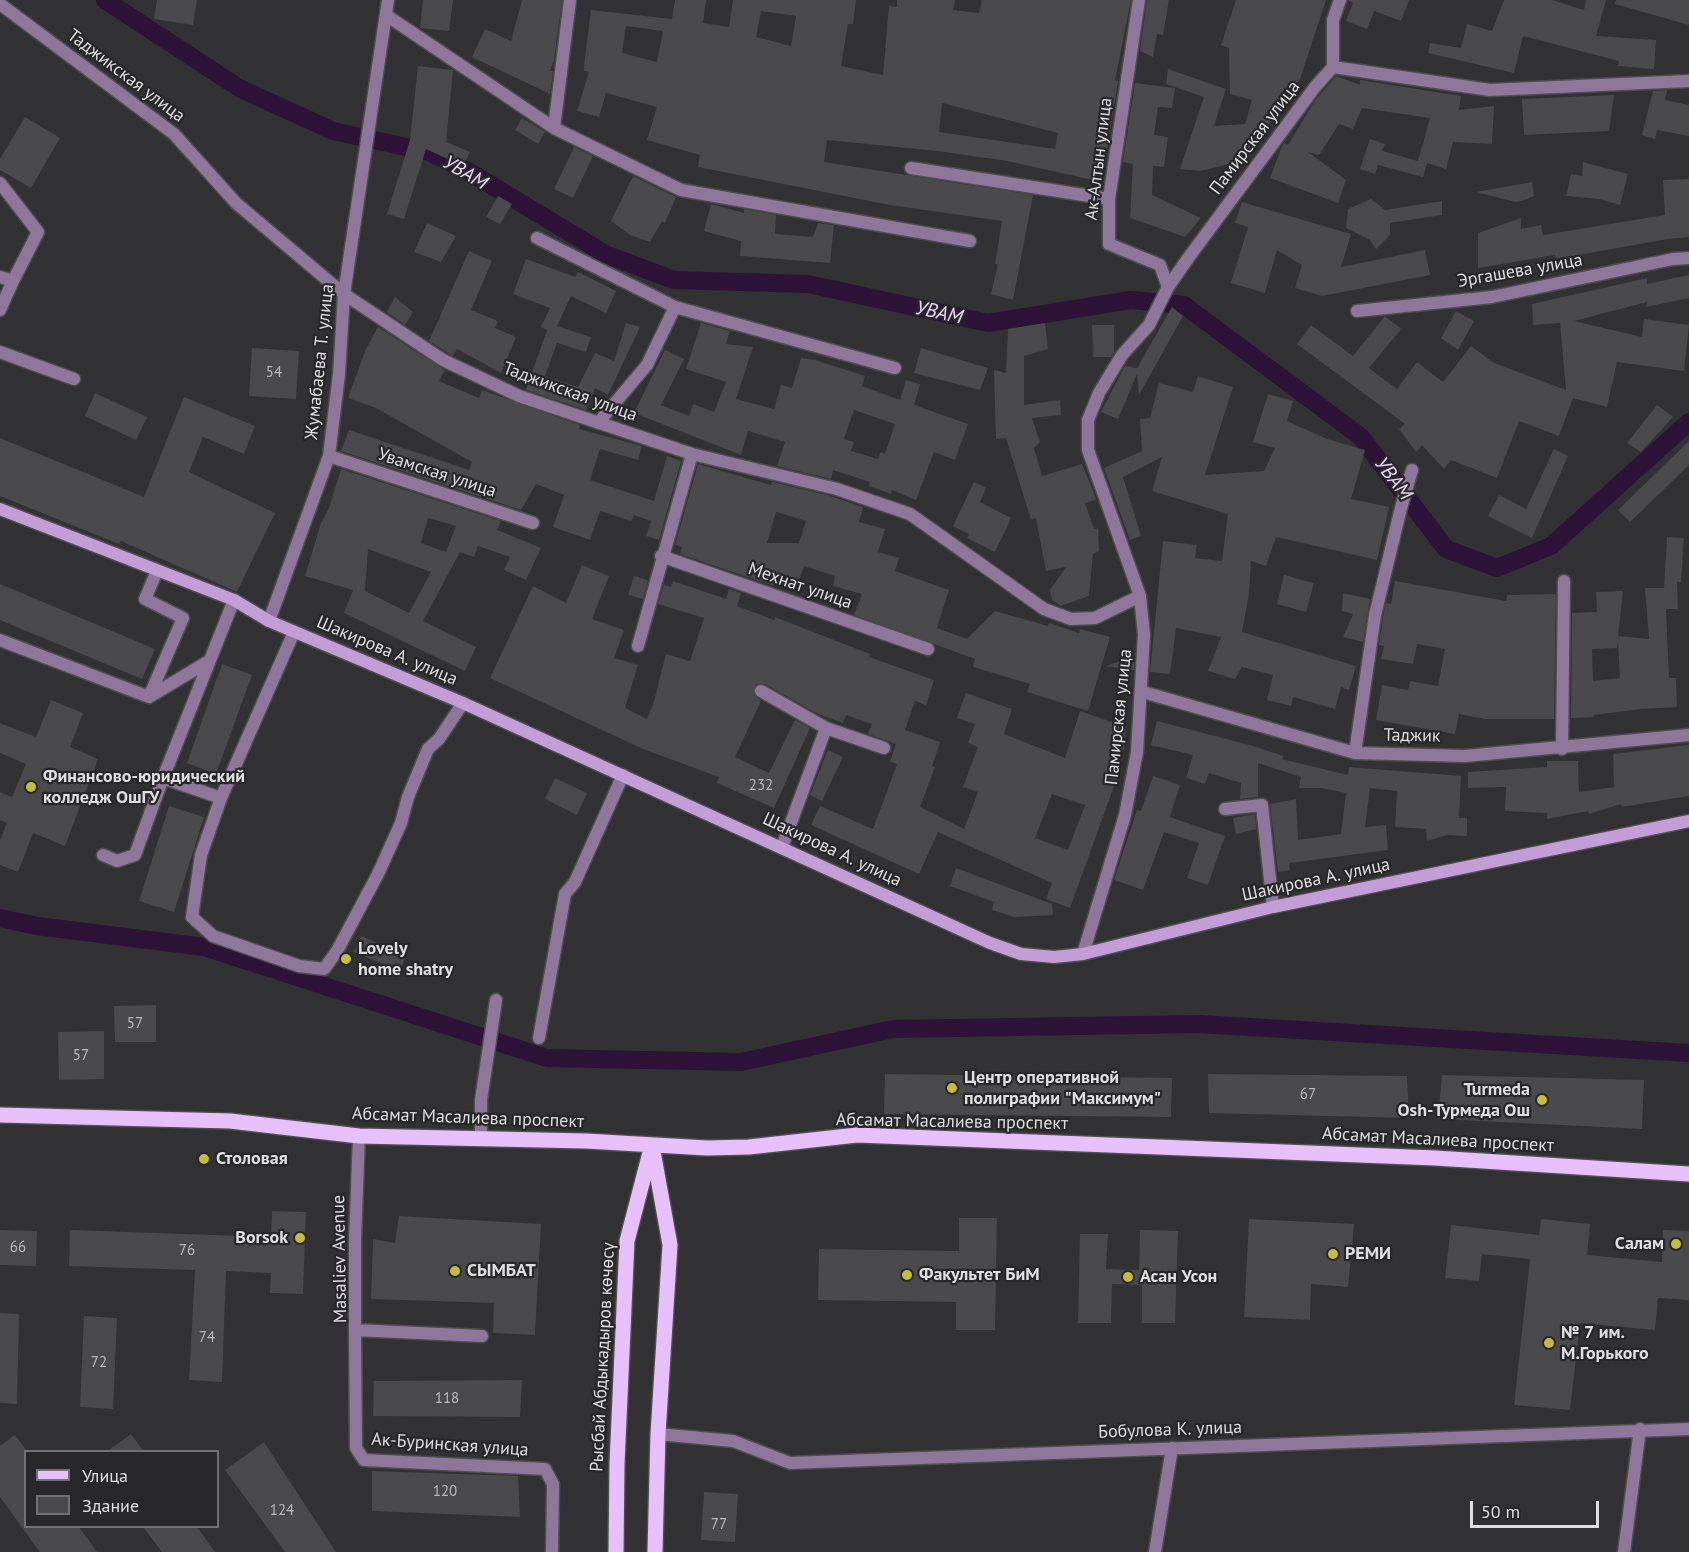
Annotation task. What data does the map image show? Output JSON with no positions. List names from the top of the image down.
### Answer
{
  "streets": {
    "main road": ["Шакирова А. улица", "Абсамат Масалиева проспект", "Рысбай Абдыкадыров көчөсү"],
    "street": [
      "Таджикская улица",
      "Памирская улица",
      "Ак-Алтын улица",
      "Эргашева улица",
      "Жумабаева Т. улица",
      "Увамская улица",
      "Мехнат улица",
      "Таджик",
      "Masaliev Avenue",
      "Бобулова К. улица",
      "Ак-Буринская улица"
    ]
  },
  "crossings": [
    ["Таджикская улица", "Памирская улица"],
    ["Таджикская улица", "Жумабаева Т. улица"],
    ["Памирская улица", "Ак-Алтын улица"],
    ["Памирская улица", "Шакирова А. улица"],
    ["Памирская улица", "Таджик"],
    ["Жумабаева Т. улица", "Увамская улица"],
    ["Жумабаева Т. улица", "Шакирова А. улица"],
    ["Абсамат Масалиева проспект", "Masaliev Avenue"],
    ["Абсамат Масалиева проспект", "Рысбай Абдыкадыров көчөсү"],
    ["Masaliev Avenue", "Ак-Буринская улица"]
  ],
  "water": ["УВАМ"],
  "places": [
    "Финансово-юридический колледж ОшГУ",
    "Lovely home shatry",
    "Центр оперативной полиграфии \"Максимум\"",
    "Turmeda Osh-Турмеда Ош",
    "Столовая",
    "Borsok",
    "Салам",
    "РЕМИ",
    "СЫМБАТ",
    "Факультет БиМ",
    "Асан Усон",
    "№ 7 им. М.Горького"
  ],
  "house_numbers": [
    "54",
    "232",
    "57",
    "57",
    "67",
    "66",
    "76",
    "74",
    "72",
    "118",
    "120",
    "124",
    "77"
  ],
  "legend": ["Улица", "Здание"],
  "scale_bar": "50 m"
}
